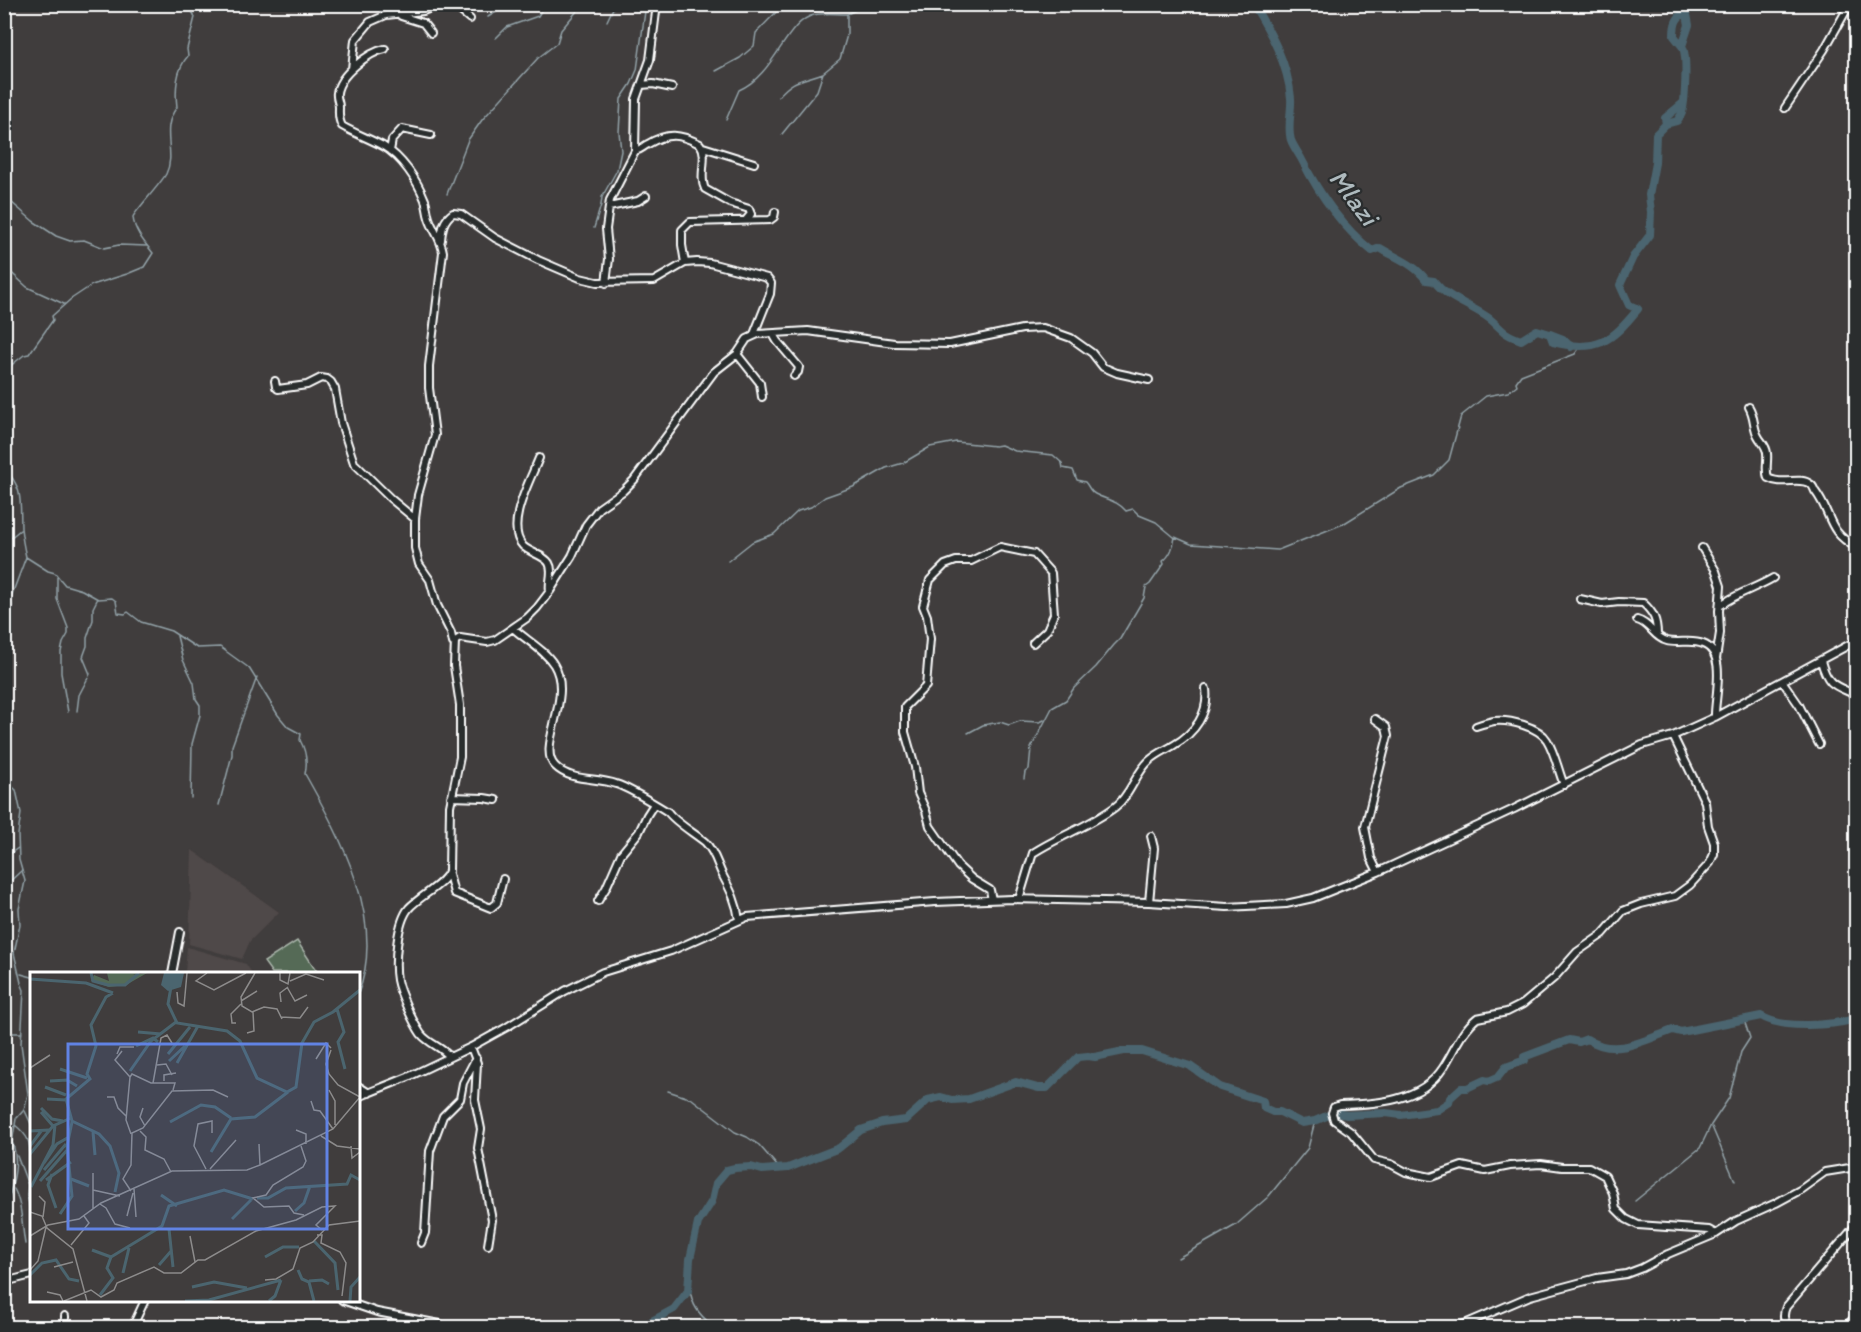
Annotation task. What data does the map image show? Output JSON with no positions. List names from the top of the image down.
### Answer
{
  "water": ["Mlazi"]
}
